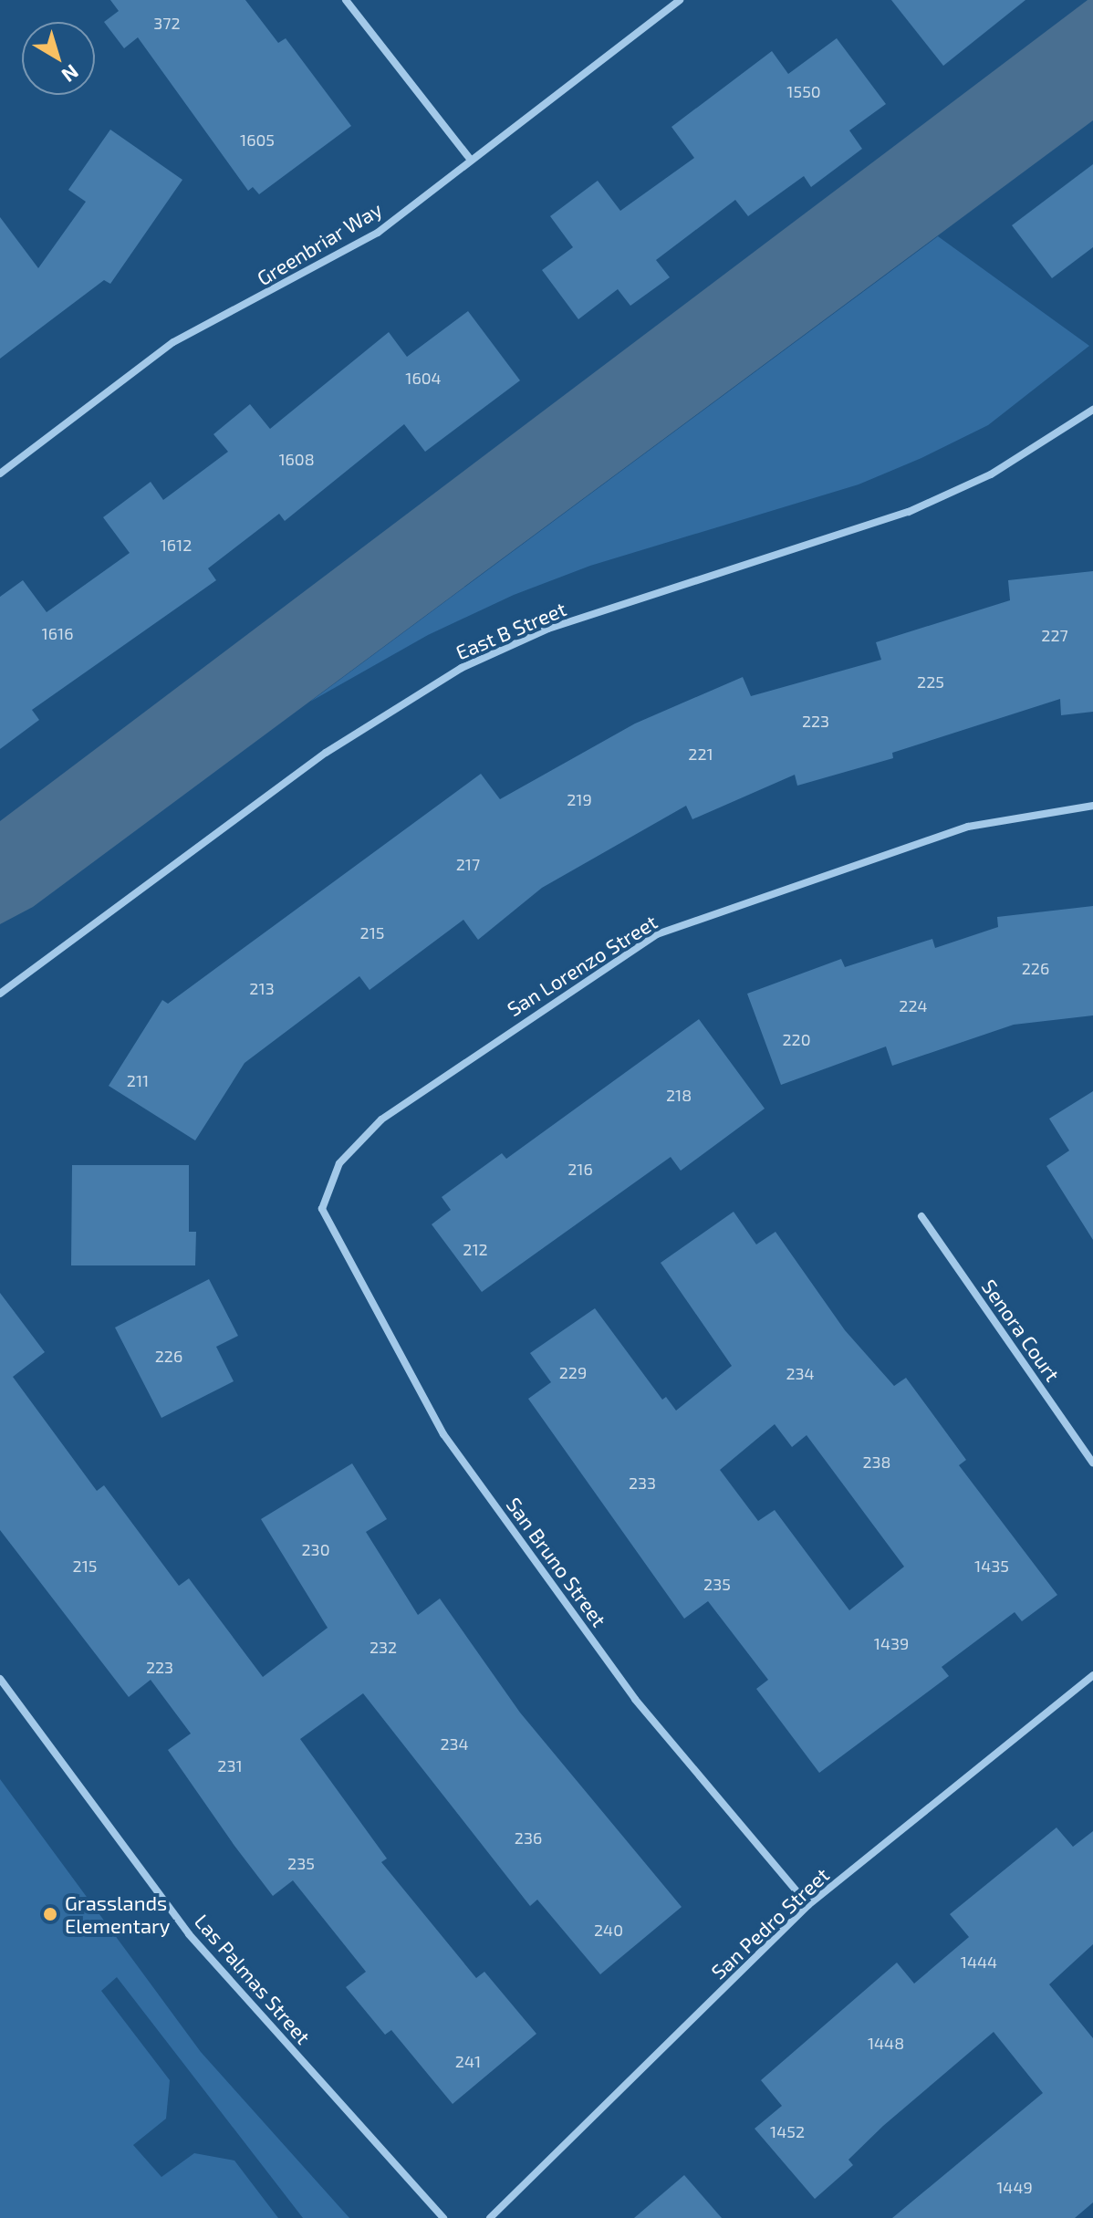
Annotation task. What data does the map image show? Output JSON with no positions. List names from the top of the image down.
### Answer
{
  "streets": {
    "street": [
      "Greenbriar Way",
      "East B Street",
      "San Lorenzo Street",
      "Senora Court",
      "San Bruno Street",
      "San Pedro Street",
      "Las Palmas Street"
    ]
  },
  "crossings": [
    ["San Lorenzo Street", "San Bruno Street"],
    ["San Bruno Street", "San Pedro Street"]
  ],
  "places": ["Grasslands Elementary"],
  "house_numbers": [
    "372",
    "1550",
    "1605",
    "1604",
    "1608",
    "1612",
    "1616",
    "227",
    "225",
    "223",
    "221",
    "219",
    "217",
    "215",
    "226",
    "213",
    "224",
    "220",
    "211",
    "218",
    "216",
    "212",
    "226",
    "229",
    "234",
    "238",
    "233",
    "230",
    "215",
    "1435",
    "235",
    "1439",
    "232",
    "223",
    "234",
    "231",
    "236",
    "235",
    "240",
    "1444",
    "1448",
    "241",
    "1452",
    "1449"
  ],
  "north": "bottom right"
}
